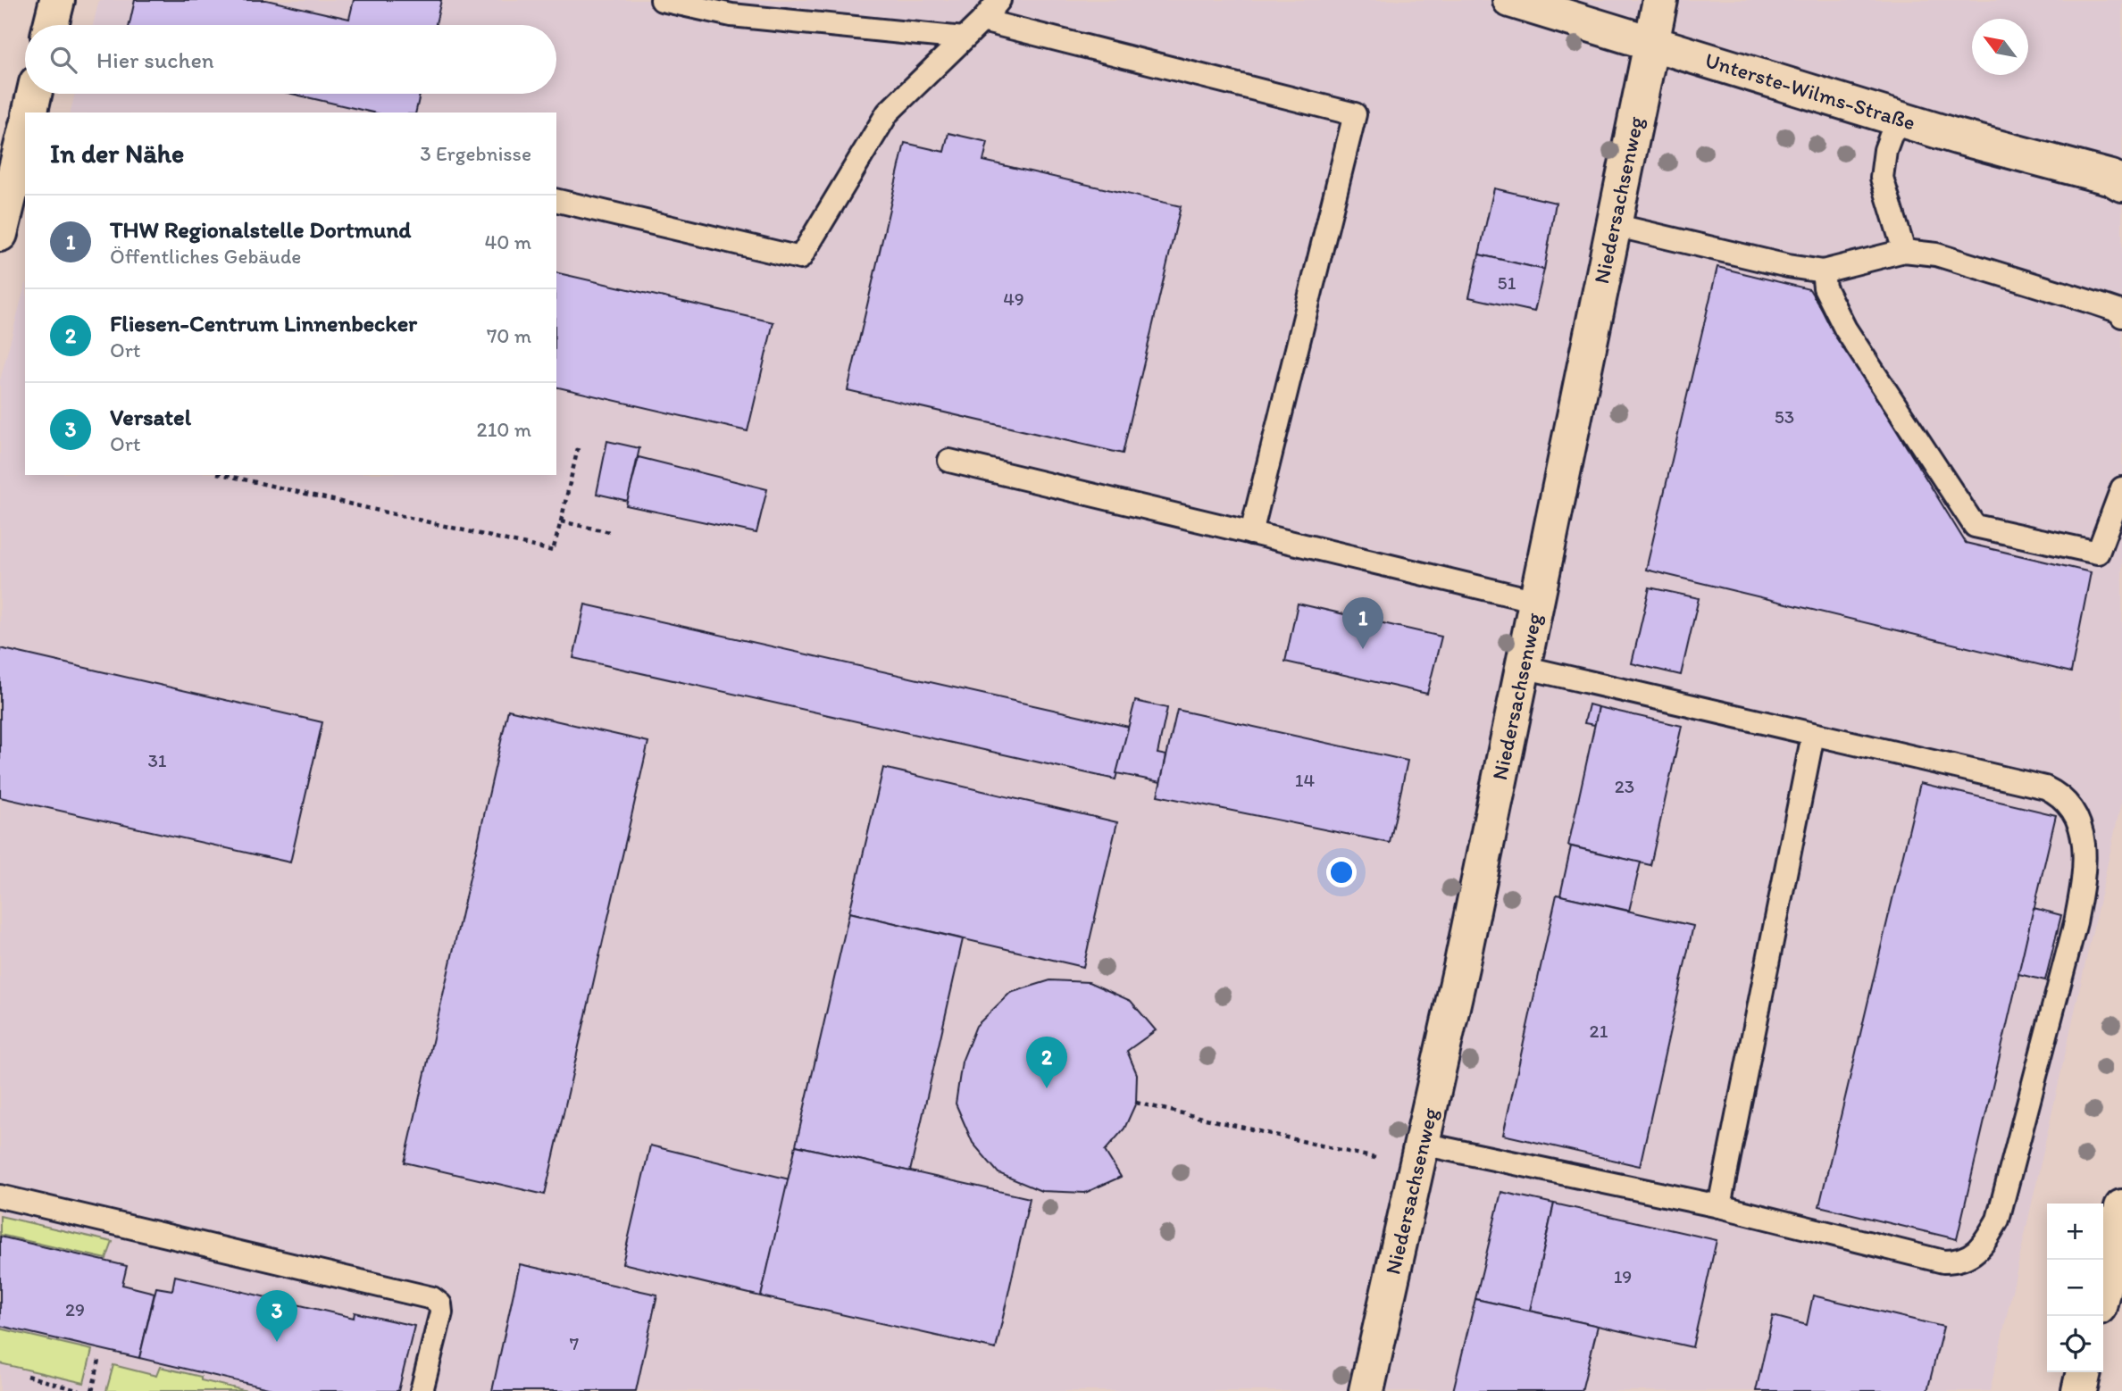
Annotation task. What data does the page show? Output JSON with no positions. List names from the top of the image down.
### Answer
{
  "streets": {
    "street": ["Unterste-Wilms-Straße", "Niedersachsenweg"]
  },
  "crossings": [
    ["Unterste-Wilms-Straße", "Niedersachsenweg"]
  ],
  "house_numbers": [
    "51",
    "49",
    "53",
    "31",
    "14",
    "23",
    "21",
    "19",
    "29",
    "7"
  ],
  "north": "top left",
  "page": {
    "search": "Hier suchen",
    "heading": ["In der Nähe", "3 Ergebnisse"],
    "list": [
      {
        "mark": "1",
        "name": "THW Regionalstelle Dortmund",
        "note": "Öffentliches Gebäude",
        "value": "40 m"
      },
      {
        "mark": "2",
        "name": "Fliesen-Centrum Linnenbecker",
        "note": "Ort",
        "value": "70 m"
      },
      {
        "mark": "3",
        "name": "Versatel",
        "note": "Ort",
        "value": "210 m"
      }
    ],
    "pins": ["1", "2", "3"],
    "map_buttons": ["+", "−"]
  }
}
